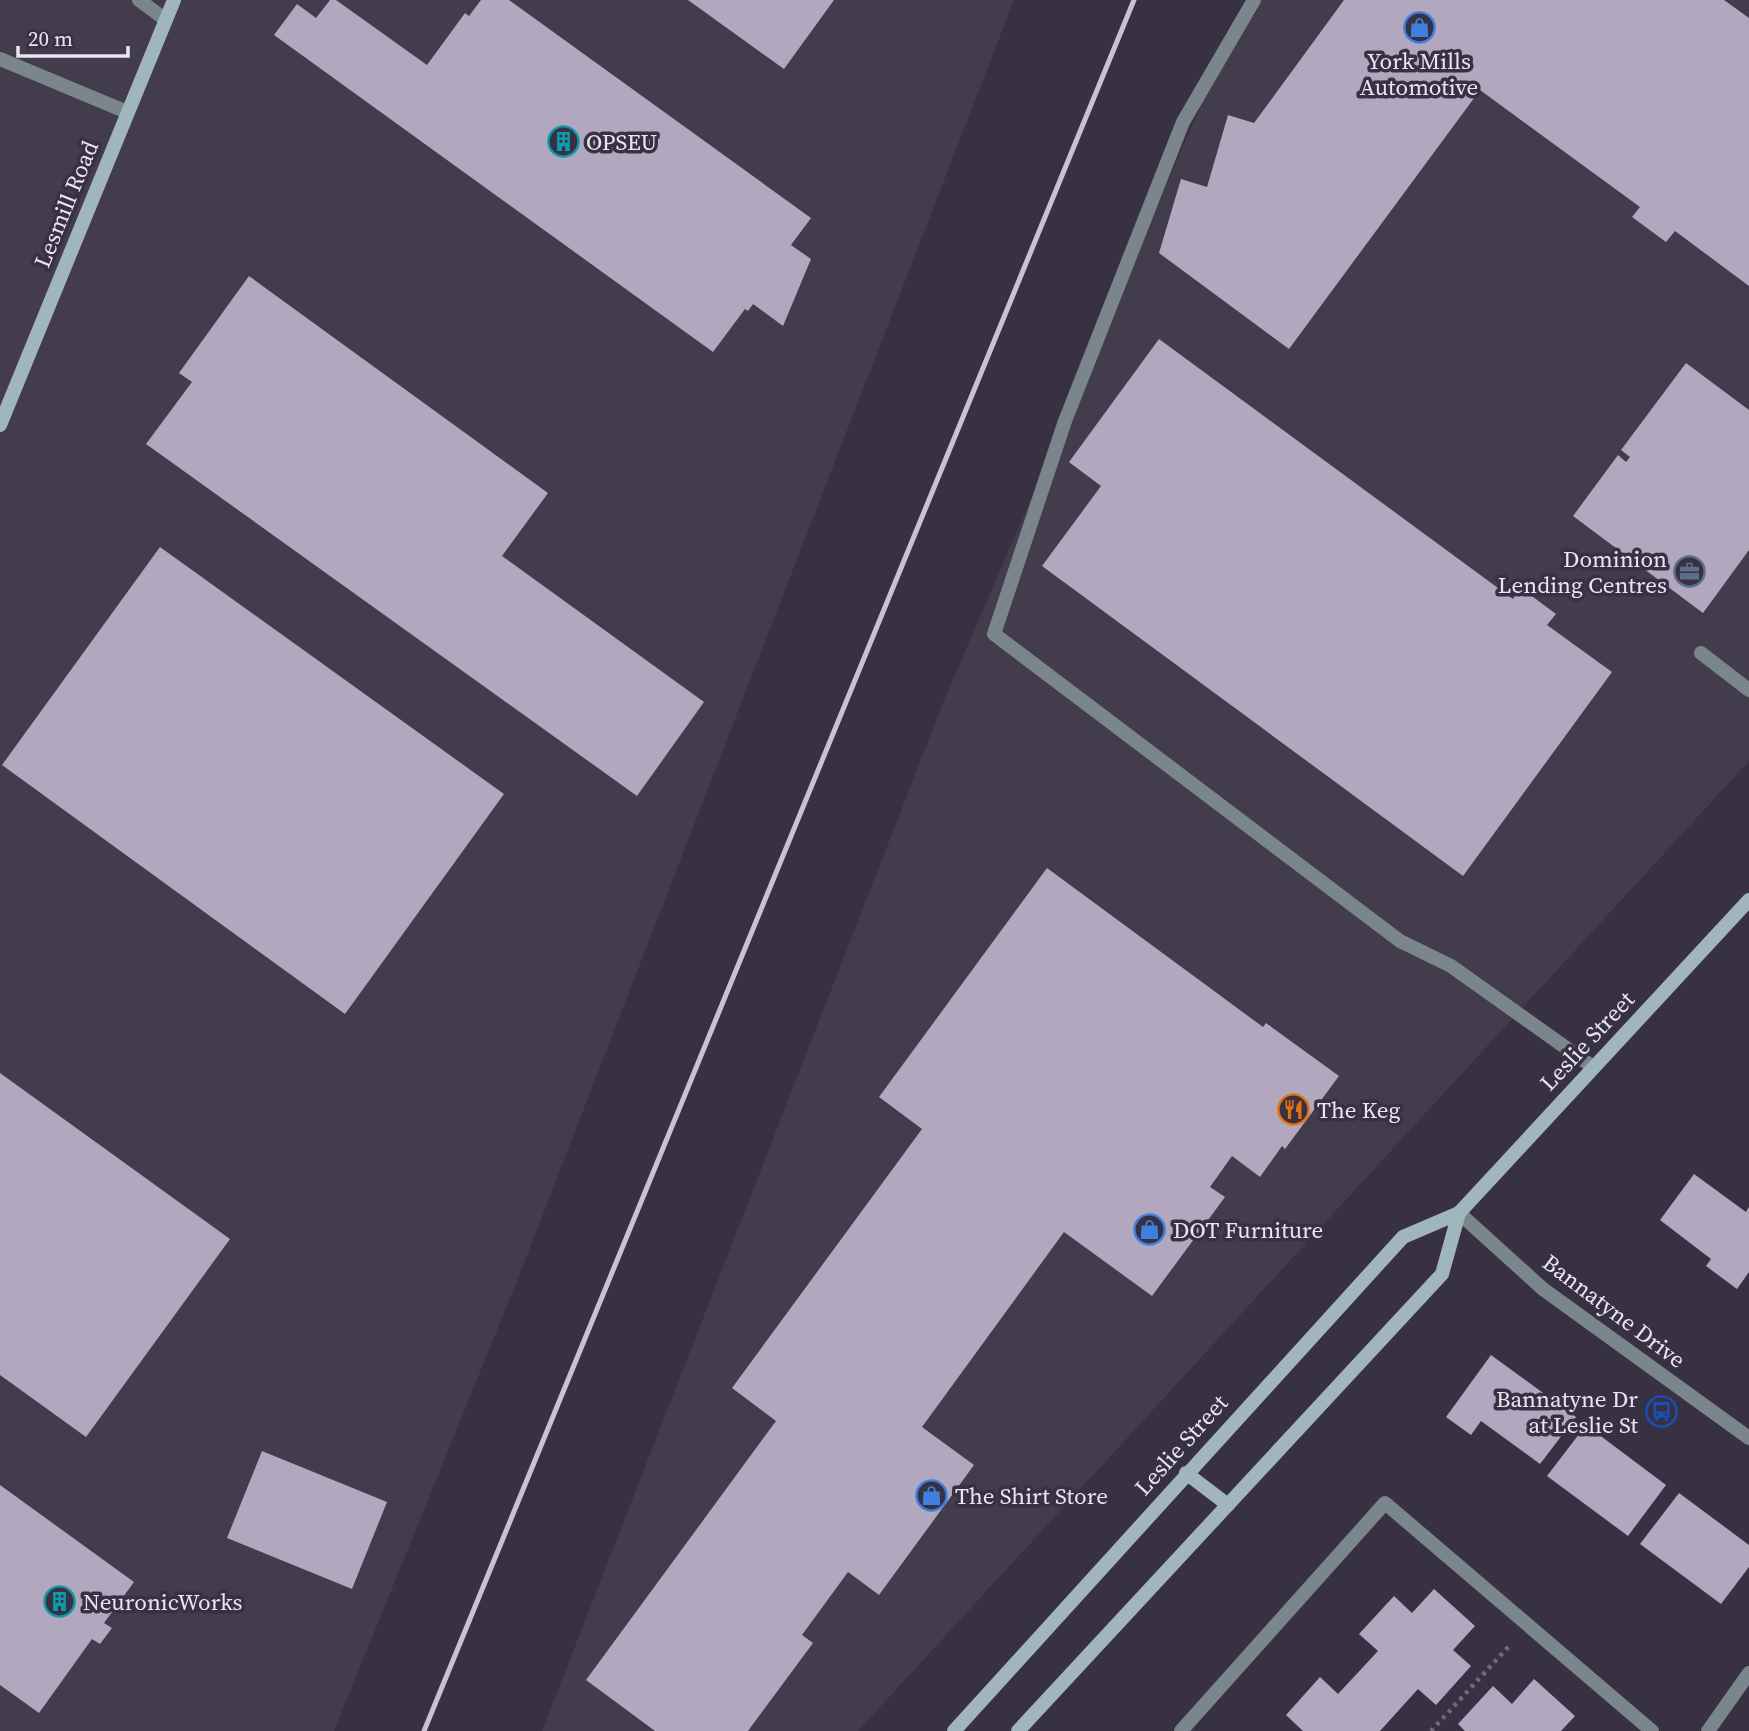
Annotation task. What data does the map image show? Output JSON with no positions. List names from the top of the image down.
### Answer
{
  "streets": {
    "main road": ["Lesmill Road", "Leslie Street"],
    "street": ["Bannatyne Drive"]
  },
  "crossings": [
    ["Leslie Street", "Bannatyne Drive"]
  ],
  "places": {
    "shop": ["York Mills Automotive", "DOT Furniture", "The Shirt Store"],
    "building": ["OPSEU", "NeuronicWorks"],
    "office": ["Dominion Lending Centres"],
    "restaurant": ["The Keg"],
    "bus stop": ["Bannatyne Dr at Leslie St"]
  },
  "scale_bar": "20 m"
}
